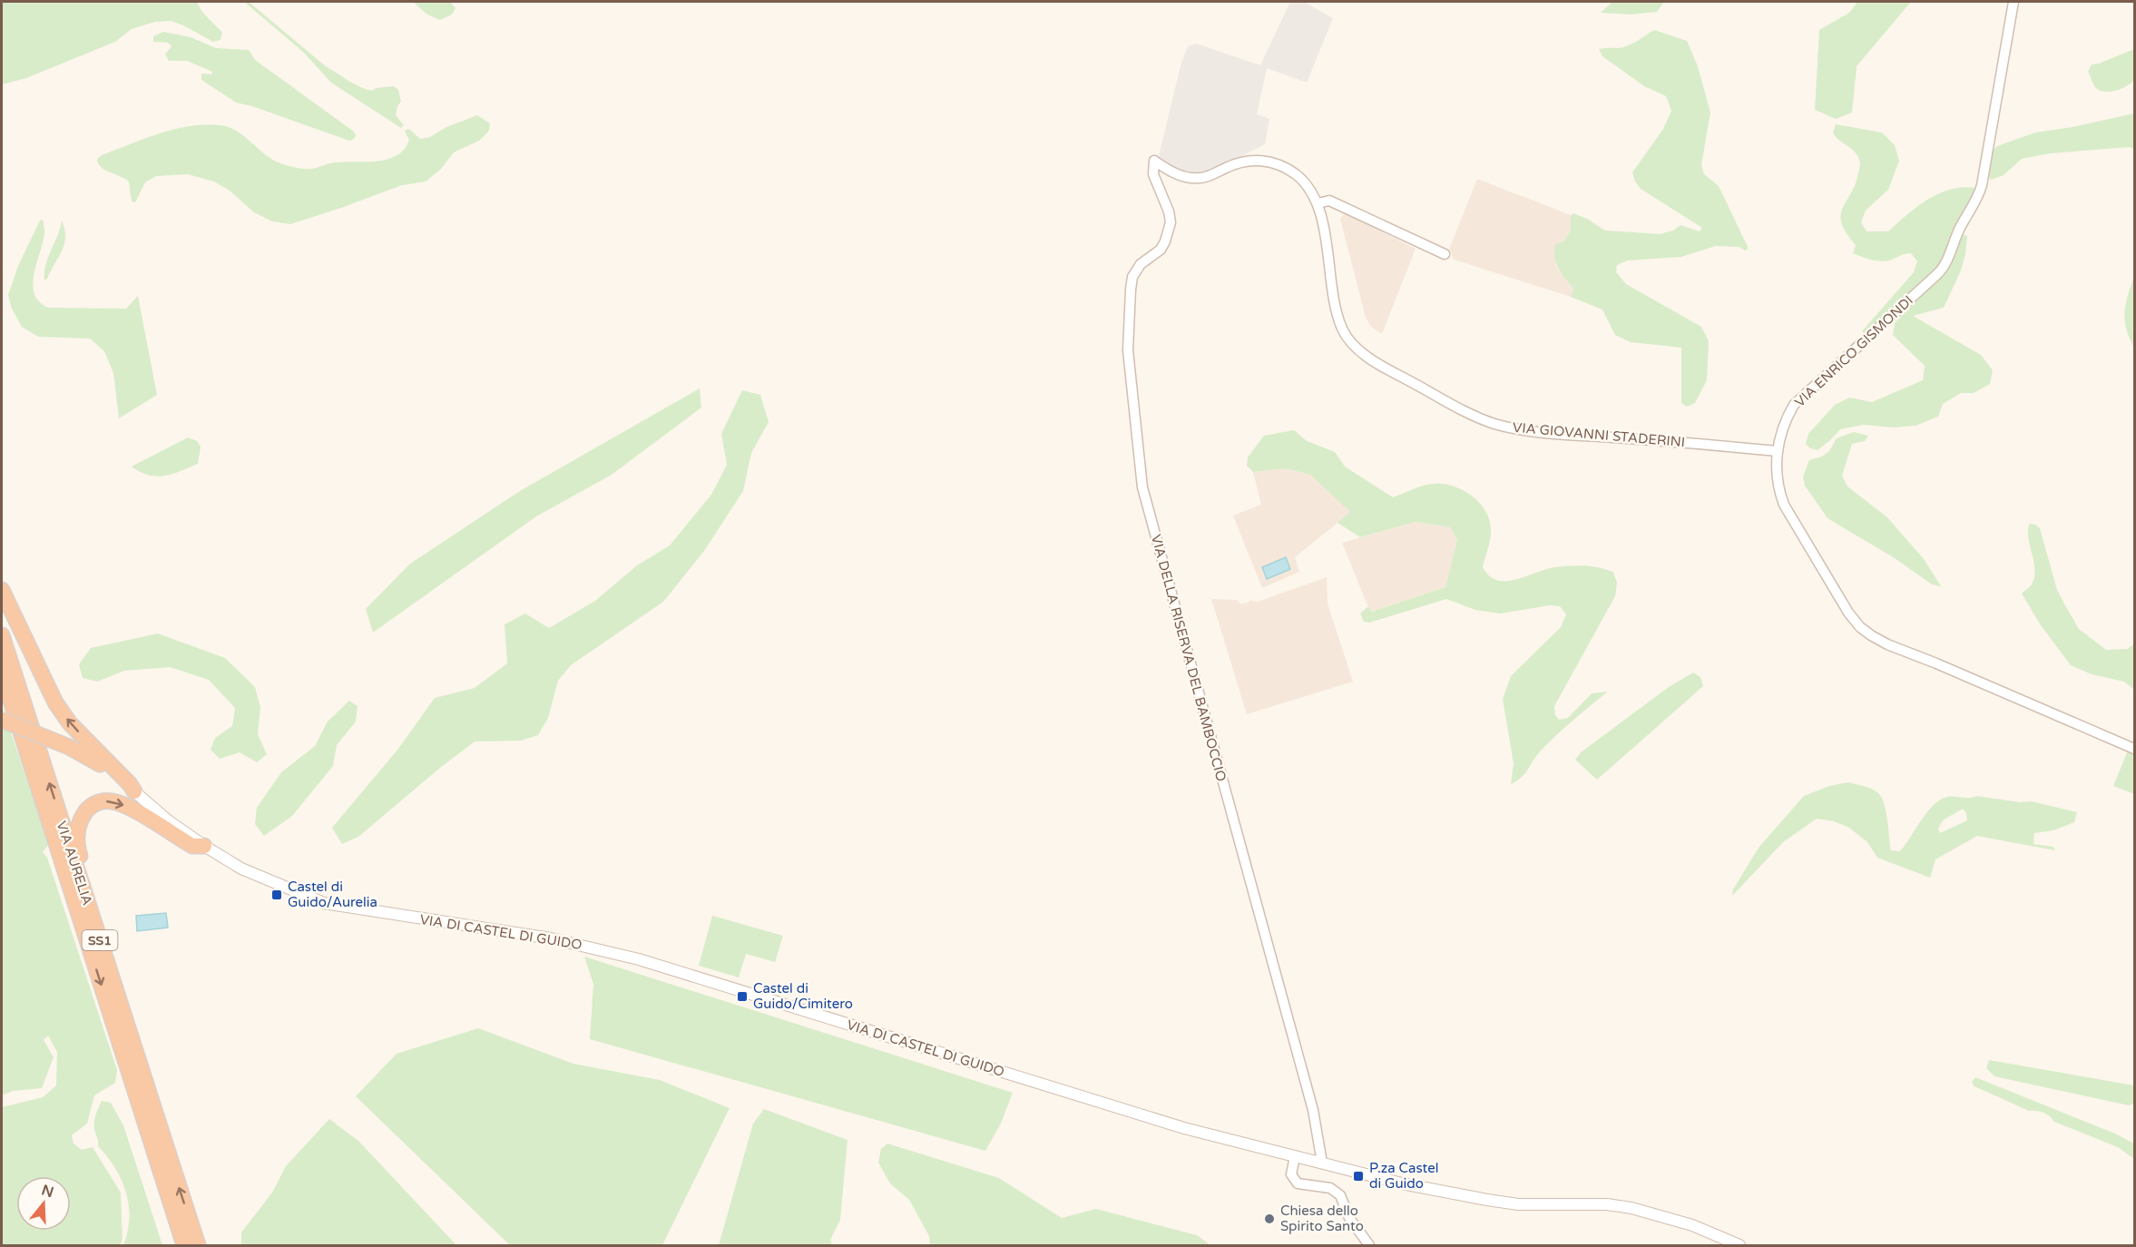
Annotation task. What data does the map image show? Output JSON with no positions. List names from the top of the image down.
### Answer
{
  "streets": {
    "highway": ["VIA AURELIA", "SS1"],
    "street": [
      "VIA ENRICO GISMONDI",
      "VIA GIOVANNI STADERINI",
      "VIA DELLA RISERVA DEL BAMBOCCIO",
      "VIA DI CASTEL DI GUIDO"
    ]
  },
  "crossings": [
    ["VIA ENRICO GISMONDI", "VIA GIOVANNI STADERINI"],
    ["VIA GIOVANNI STADERINI", "VIA DELLA RISERVA DEL BAMBOCCIO"],
    ["VIA DELLA RISERVA DEL BAMBOCCIO", "VIA DI CASTEL DI GUIDO"]
  ],
  "places": {
    "transit": ["Castel di Guido/Aurelia", "Castel di Guido/Cimitero", "P.za Castel di Guido"],
    "other": ["Chiesa dello Spirito Santo"]
  },
  "north": "top"
}
